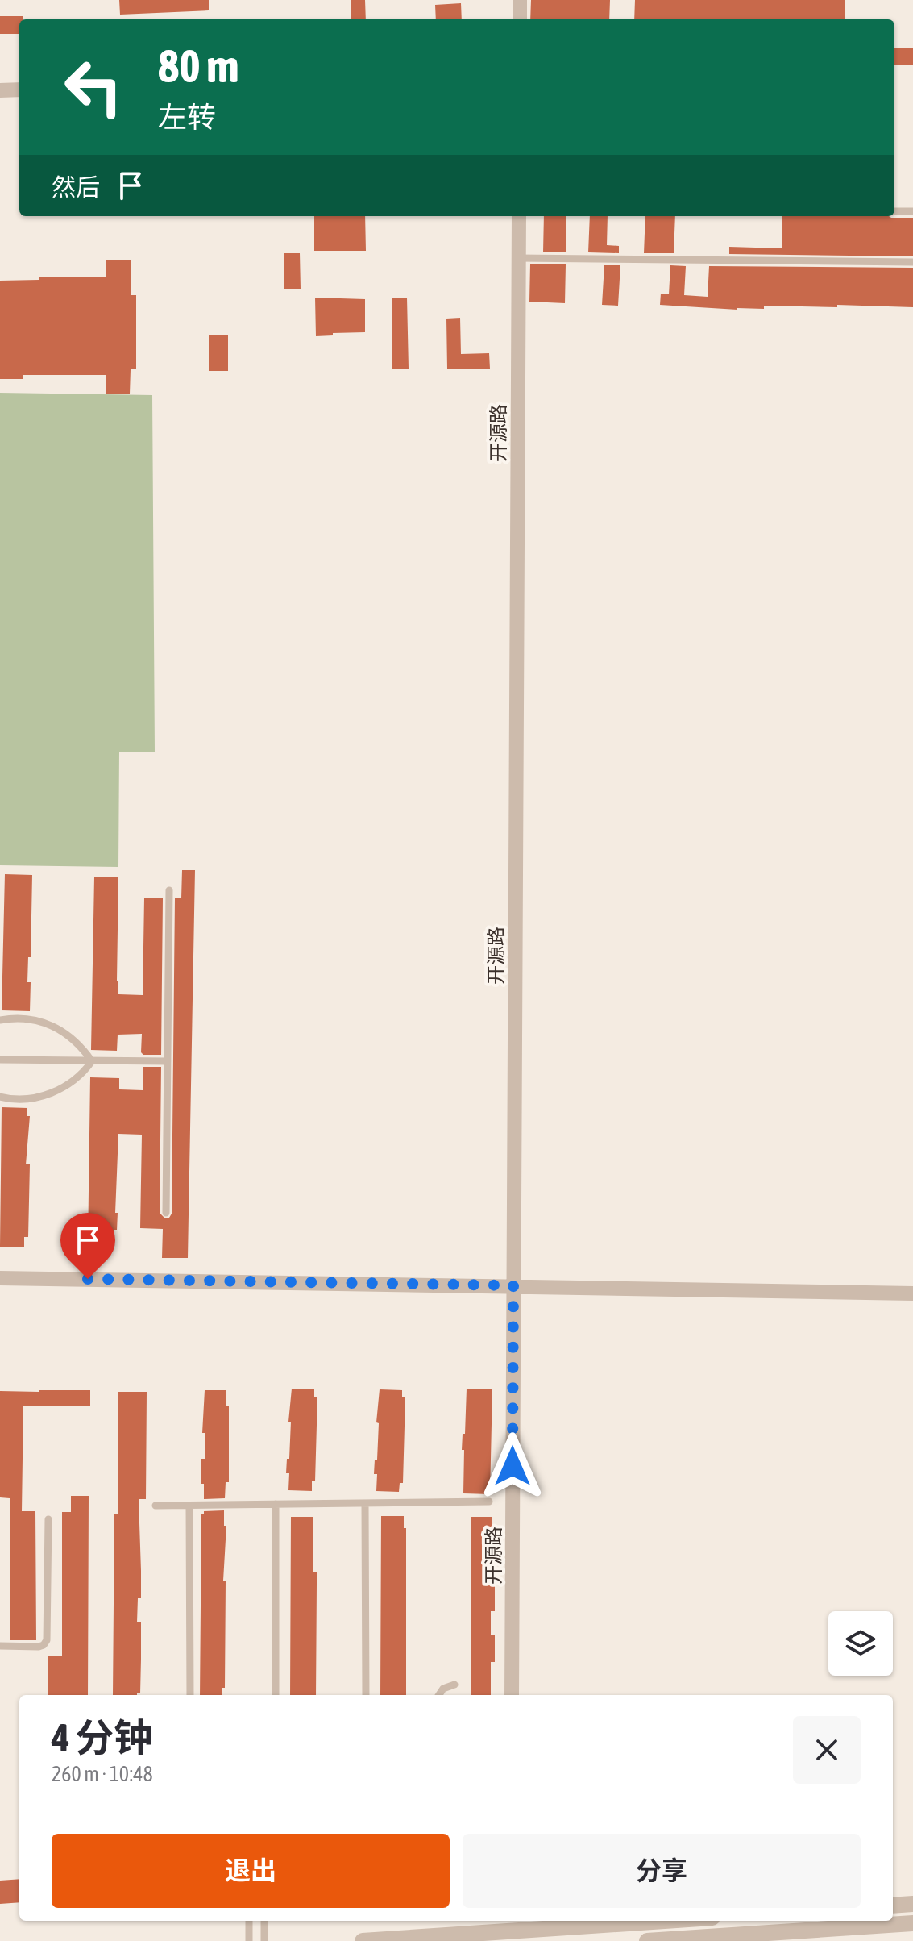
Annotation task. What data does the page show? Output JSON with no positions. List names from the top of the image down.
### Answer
{
  "streets": {
    "street": ["开源路"]
  },
  "page": {
    "turn": ["80 m", "左转"],
    "then": "然后",
    "heading": ["4 分钟", "260 m · 10:48"],
    "buttons": ["退出", "分享"]
  }
}
